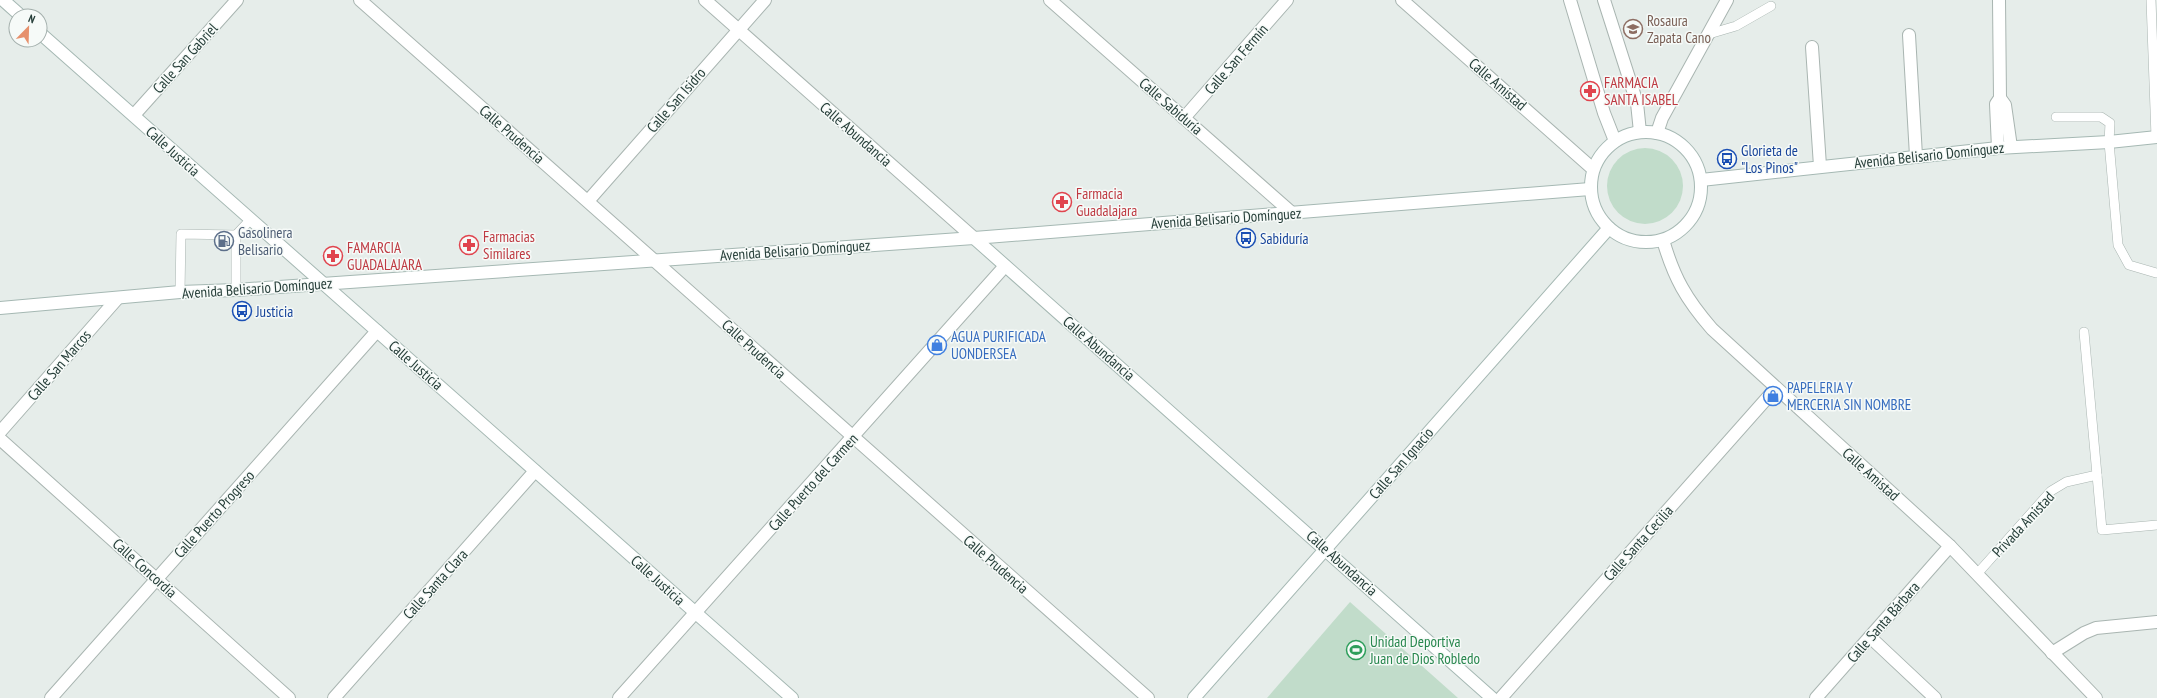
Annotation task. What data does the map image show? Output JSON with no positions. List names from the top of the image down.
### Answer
{
  "streets": {
    "street": [
      "Calle San Gabriel",
      "Calle San Fermín",
      "Calle Amistad",
      "Calle San Isidro",
      "Calle Sabiduría",
      "Calle Prudencia",
      "Calle Abundancia",
      "Calle Justicia",
      "Avenida Belisario Domínguez",
      "Calle San Marcos",
      "Calle San Ignacio",
      "Calle Puerto del Carmen",
      "Calle Puerto Progreso",
      "Calle Santa Cecilia",
      "Calle Concordia",
      "Calle Santa Clara",
      "Calle Santa Bárbara"
    ],
    "lane": ["Privada Amistad"]
  },
  "crossings": [
    ["Calle San Gabriel", "Calle Justicia"],
    ["Calle San Fermín", "Calle Sabiduría"],
    ["Calle Amistad", "Avenida Belisario Domínguez"],
    ["Calle Amistad", "Calle San Ignacio"],
    ["Calle Amistad", "Privada Amistad"],
    ["Calle Amistad", "Calle Santa Cecilia"],
    ["Calle Amistad", "Calle Santa Bárbara"],
    ["Calle San Isidro", "Calle Prudencia"],
    ["Calle San Isidro", "Calle Abundancia"],
    ["Calle Sabiduría", "Avenida Belisario Domínguez"],
    ["Calle Prudencia", "Avenida Belisario Domínguez"],
    ["Calle Prudencia", "Calle Puerto del Carmen"],
    ["Calle Abundancia", "Avenida Belisario Domínguez"],
    ["Calle Abundancia", "Calle San Ignacio"],
    ["Calle Abundancia", "Calle Puerto del Carmen"],
    ["Calle Justicia", "Avenida Belisario Domínguez"],
    ["Calle Justicia", "Calle Puerto del Carmen"],
    ["Calle Justicia", "Calle Puerto Progreso"],
    ["Calle Justicia", "Calle Santa Clara"],
    ["Avenida Belisario Domínguez", "Calle San Marcos"],
    ["Avenida Belisario Domínguez", "Calle San Ignacio"],
    ["Calle Puerto Progreso", "Calle Concordia"]
  ],
  "places": {
    "school or university": ["Rosaura Zapata Cano"],
    "pharmacy": [
      "FARMACIA SANTA ISABEL",
      "Farmacia Guadalajara",
      "Farmacias Similares",
      "FAMARCIA GUADALAJARA"
    ],
    "bus stop": ["Glorieta de \"Los Pinos\"", "Sabiduría", "Justicia"],
    "fuel station": ["Gasolinera Belisario"],
    "shop": ["AGUA PURIFICADA UONDERSEA", "PAPELERIA Y MERCERIA SIN NOMBRE"],
    "sports": ["Unidad Deportiva Juan de Dios Robledo"]
  },
  "north": "top right"
}
